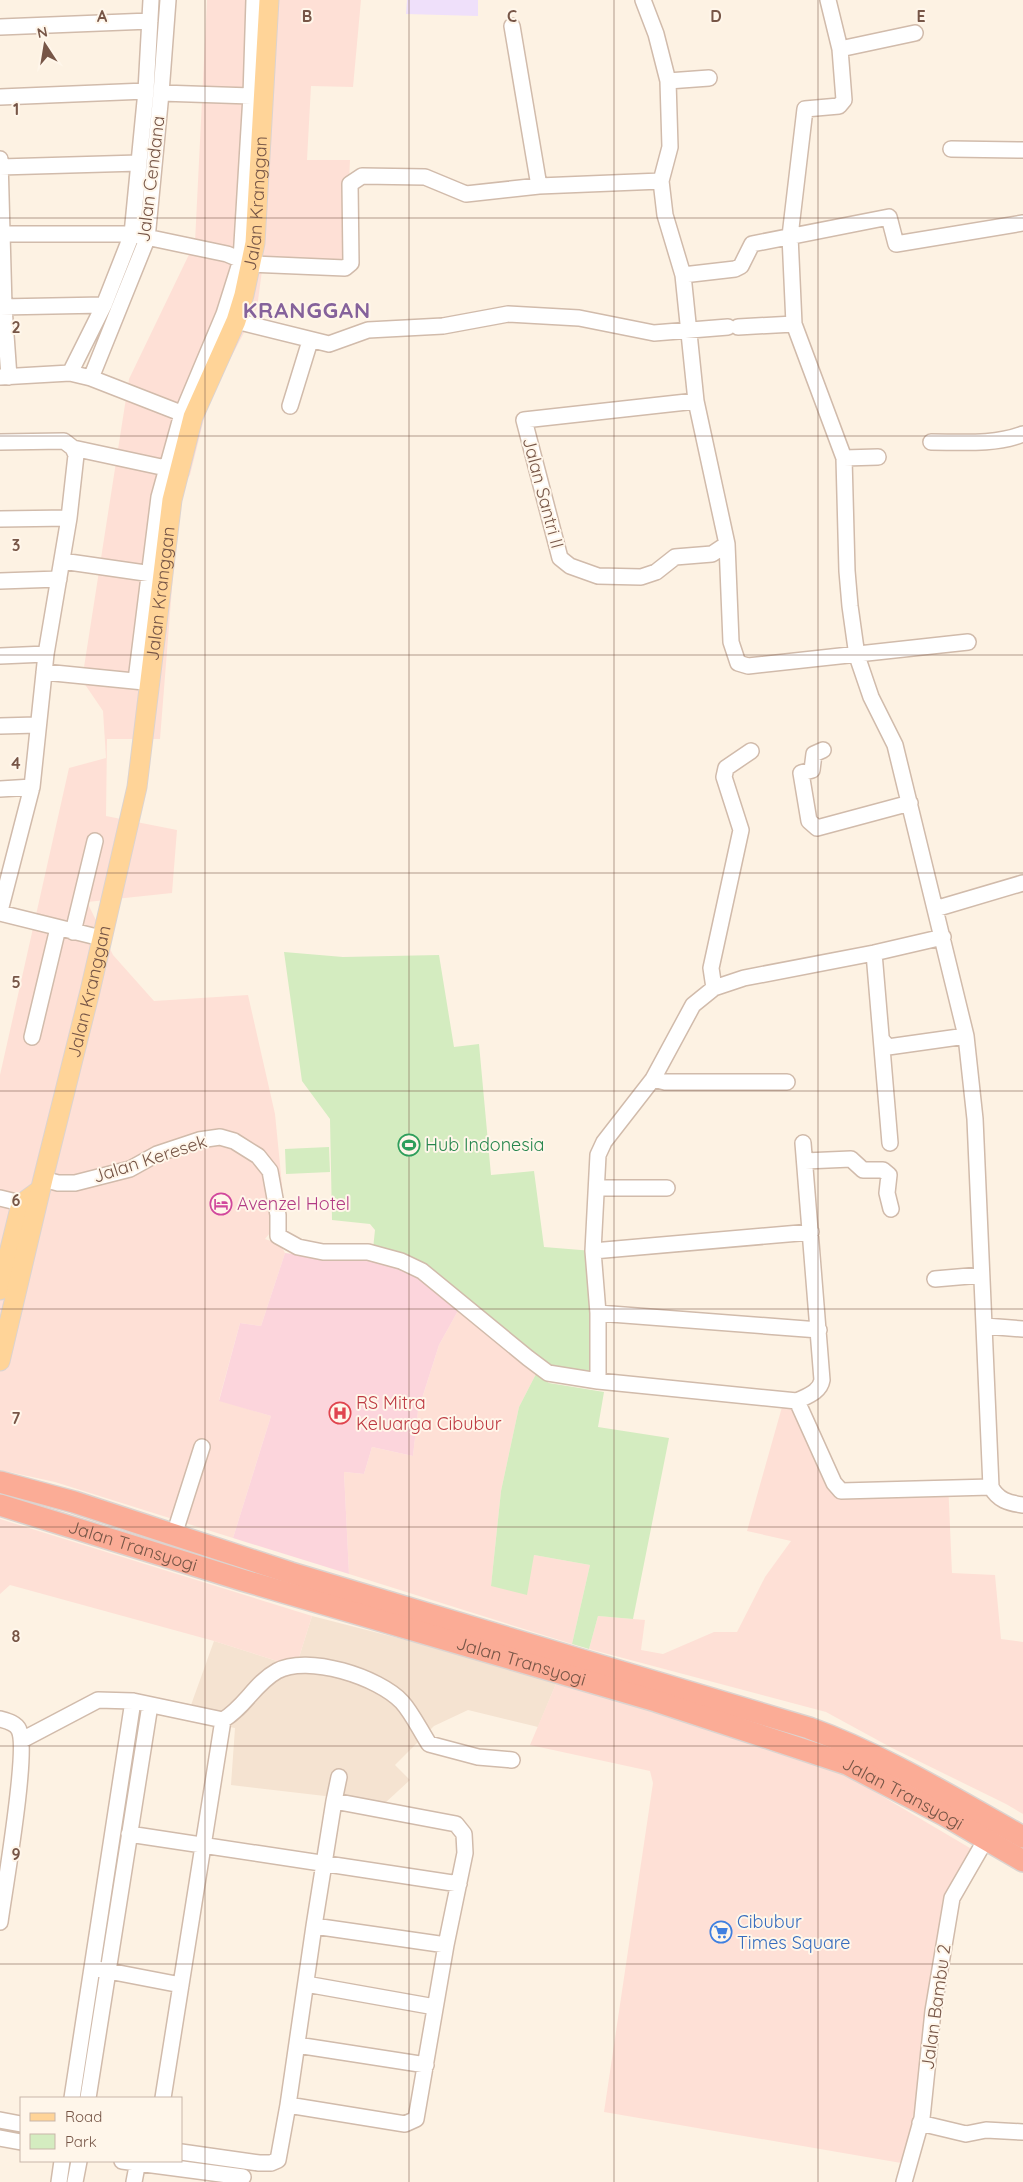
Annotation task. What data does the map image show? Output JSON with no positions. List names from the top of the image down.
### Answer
{
  "streets": {
    "highway": ["Jalan Transyogi"],
    "main road": ["Jalan Kranggan"],
    "street": [
      "Jalan Cendana",
      "Jalan Santri II",
      "Jalan Keresek",
      "Jalan Bambu 2"
    ]
  },
  "crossings": [
    ["Jalan Kranggan", "Jalan Keresek"],
    ["Jalan Transyogi", "Jalan Bambu 2"]
  ],
  "districts": ["KRANGGAN"],
  "places": {
    "sports": ["Hub Indonesia"],
    "hotel": ["Avenzel Hotel"],
    "hospital": ["RS Mitra Keluarga Cibubur"],
    "supermarket": ["Cibubur Times Square"]
  },
  "legend": ["Road", "Park"],
  "north": "top",
  "grid": {
    "columns": [
      "A",
      "B",
      "C",
      "D",
      "E"
    ],
    "rows": [
      "1",
      "2",
      "3",
      "4",
      "5",
      "6",
      "7",
      "8",
      "9"
    ]
  }
}
